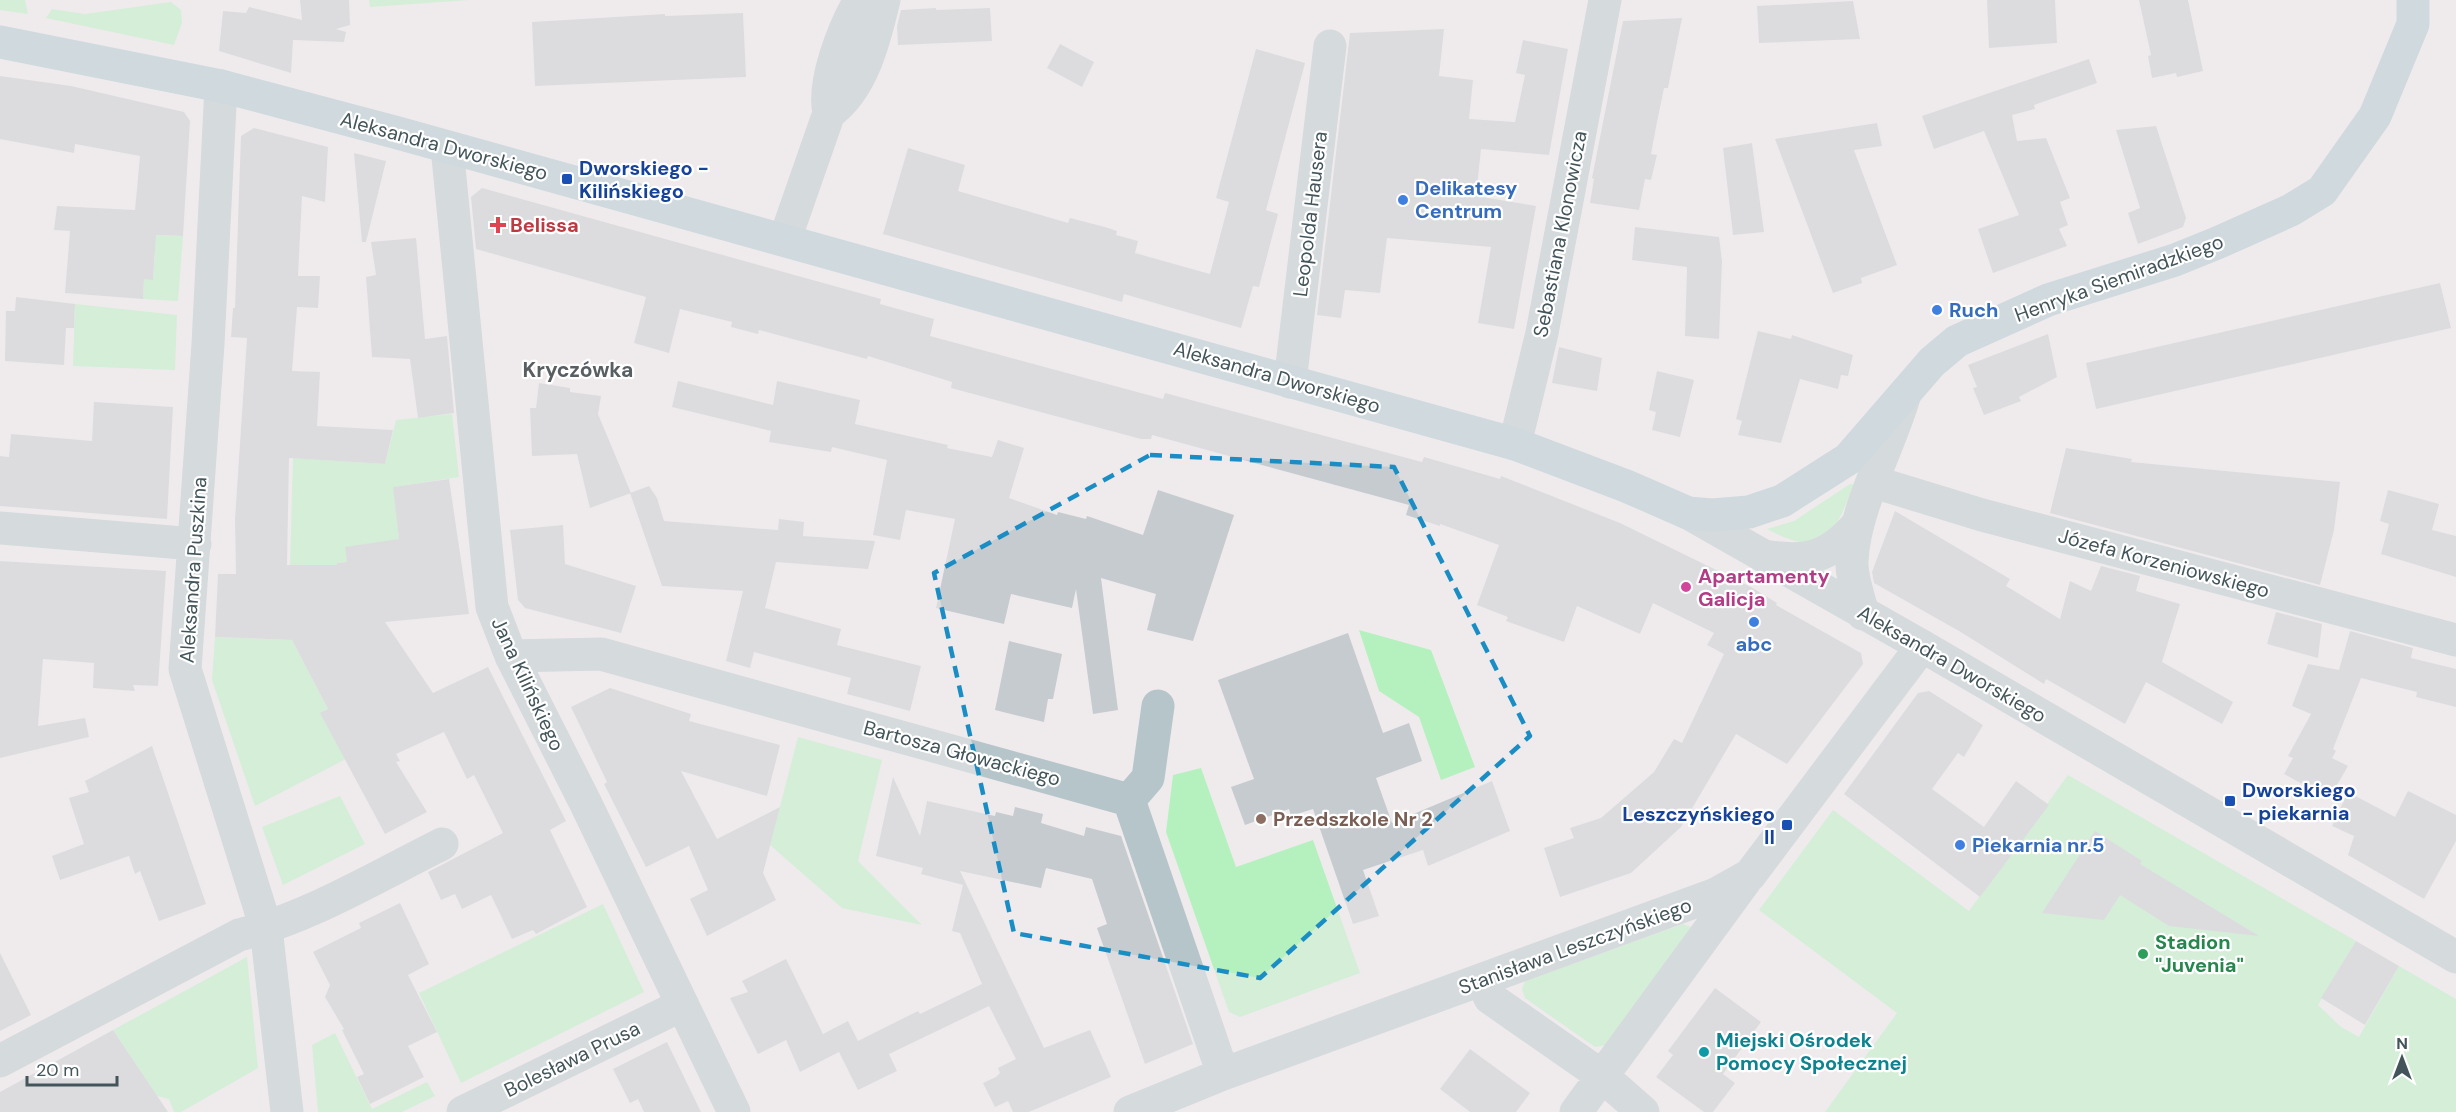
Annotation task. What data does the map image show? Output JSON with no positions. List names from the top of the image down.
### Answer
{
  "streets": {
    "main road": ["Aleksandra Dworskiego", "Henryka Siemiradzkiego"],
    "street": [
      "Leopolda Hausera",
      "Sebastiana Klonowicza",
      "Józefa Korzeniowskiego",
      "Aleksandra Puszkina",
      "Jana Kilińskiego",
      "Bartosza Głowackiego",
      "Stanisława Leszczyńskiego",
      "Bolesława Prusa"
    ]
  },
  "crossings": [
    ["Aleksandra Dworskiego", "Leopolda Hausera"],
    ["Aleksandra Dworskiego", "Sebastiana Klonowicza"],
    ["Aleksandra Dworskiego", "Henryka Siemiradzkiego"],
    ["Aleksandra Dworskiego", "Aleksandra Puszkina"],
    ["Aleksandra Dworskiego", "Jana Kilińskiego"],
    ["Aleksandra Dworskiego", "Stanisława Leszczyńskiego"],
    ["Jana Kilińskiego", "Bartosza Głowackiego"],
    ["Jana Kilińskiego", "Bolesława Prusa"]
  ],
  "districts": ["Kryczówka"],
  "places": {
    "transit": ["Dworskiego - Kilińskiego", "Dworskiego - piekarnia", "Leszczyńskiego II"],
    "other": [
      "Delikatesy Centrum",
      "Ruch",
      "Apartamenty Galicja",
      "abc",
      "Przedszkole Nr 2",
      "Piekarnia nr.5",
      "Stadion \"Juvenia\"",
      "Miejski Ośrodek Pomocy Społecznej"
    ],
    "health": ["Belissa"]
  },
  "scale_bar": "20 m",
  "north": "top"
}
